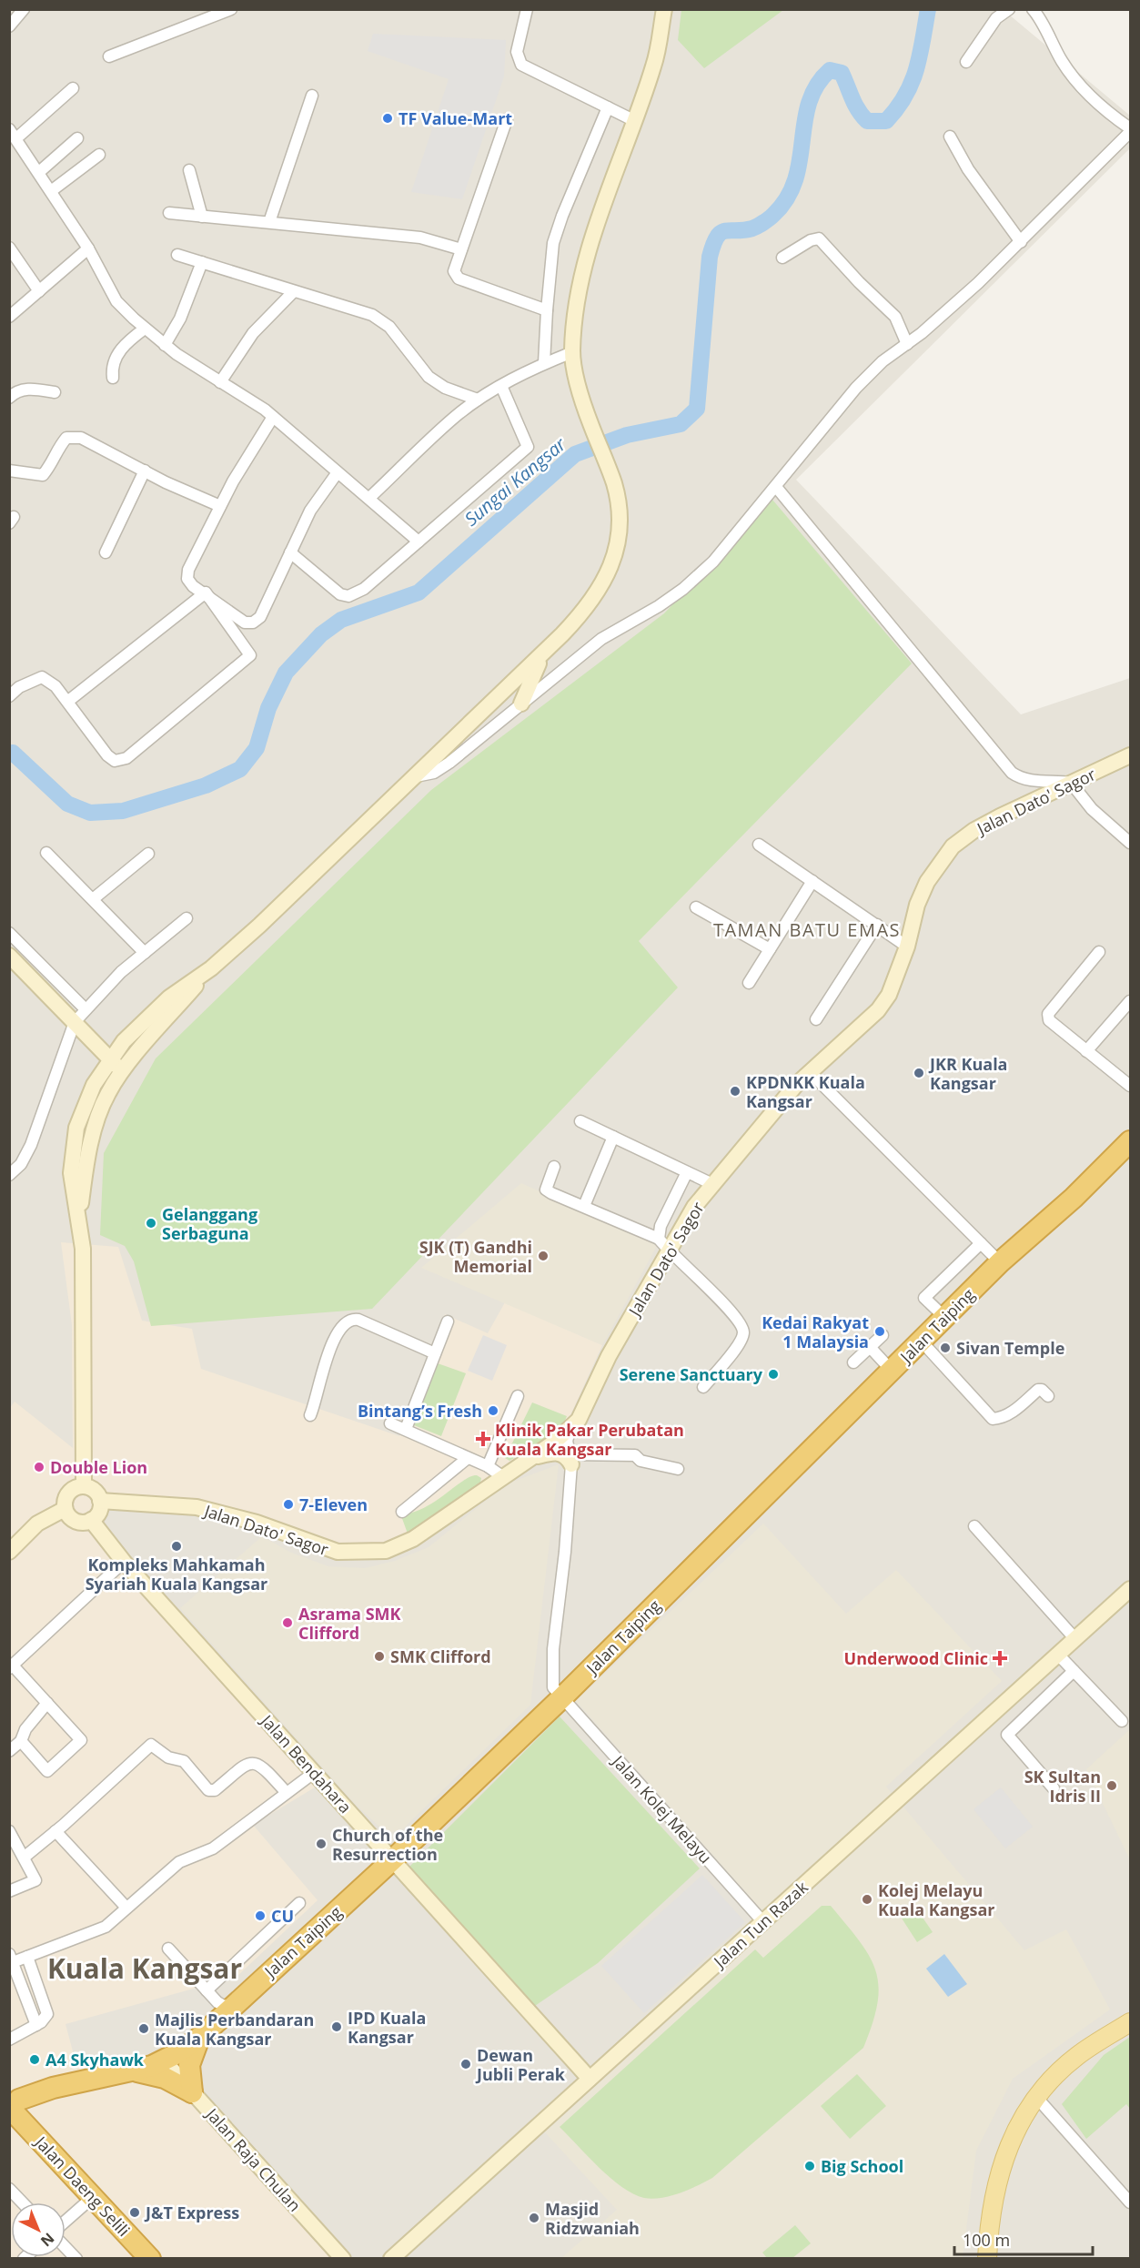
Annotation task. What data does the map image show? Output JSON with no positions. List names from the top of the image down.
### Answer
{
  "streets": {
    "highway": ["Jalan Taiping", "Jalan Daeng Selili"],
    "main road": [
      "Jalan Dato' Sagor",
      "Jalan Bendahara",
      "Jalan Tun Razak",
      "Jalan Raja Chulan"
    ],
    "street": ["Jalan Kolej Melayu"]
  },
  "crossings": [
    ["Jalan Dato' Sagor", "Jalan Bendahara"],
    ["Jalan Dato' Sagor", "Jalan Kolej Melayu"],
    ["Jalan Taiping", "Jalan Bendahara"],
    ["Jalan Taiping", "Jalan Kolej Melayu"],
    ["Jalan Bendahara", "Jalan Tun Razak"],
    ["Jalan Kolej Melayu", "Jalan Tun Razak"]
  ],
  "districts": ["TAMAN BATU EMAS", "Kuala Kangsar"],
  "water": ["Sungai Kangsar"],
  "places": {
    "other": [
      "TF Value-Mart",
      "JKR Kuala Kangsar",
      "KPDNKK Kuala Kangsar",
      "Gelanggang Serbaguna",
      "SJK (T) Gandhi Memorial",
      "Kedai Rakyat 1 Malaysia",
      "Sivan Temple",
      "Serene Sanctuary",
      "Bintang’s Fresh",
      "Double Lion",
      "7-Eleven",
      "Kompleks Mahkamah Syariah Kuala Kangsar",
      "Asrama SMK Clifford",
      "SMK Clifford",
      "SK Sultan Idris II",
      "Church of the Resurrection",
      "Kolej Melayu Kuala Kangsar",
      "CU",
      "IPD Kuala Kangsar",
      "Majlis Perbandaran Kuala Kangsar",
      "A4 Skyhawk",
      "Dewan Jubli Perak",
      "Big School",
      "J&T Express",
      "Masjid Ridzwaniah"
    ],
    "health": ["Klinik Pakar Perubatan Kuala Kangsar", "Underwood Clinic"]
  },
  "scale_bar": "100 m",
  "north": "bottom right"
}
